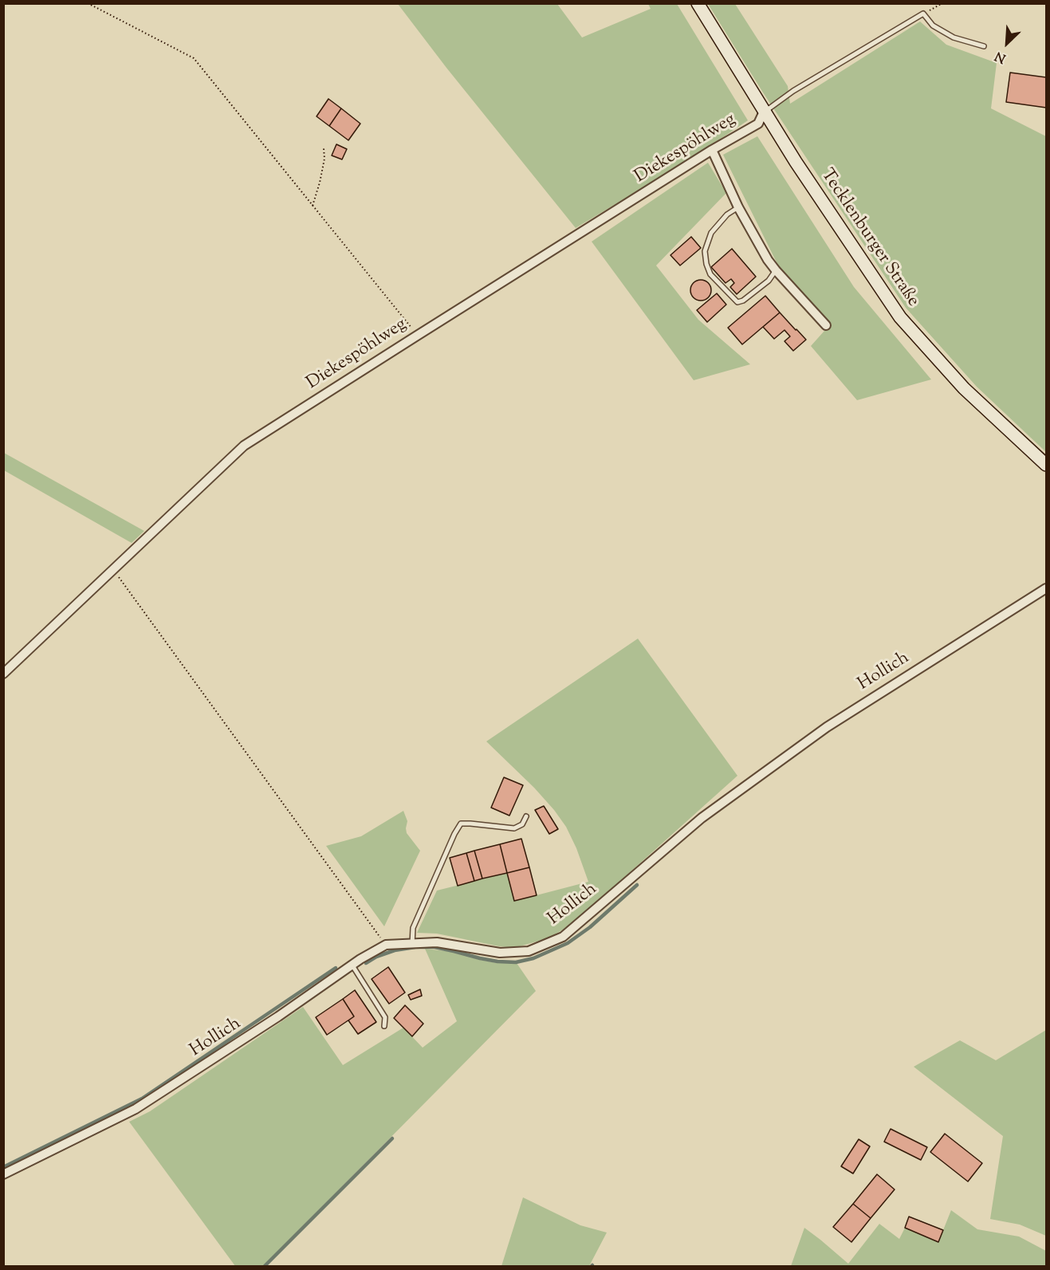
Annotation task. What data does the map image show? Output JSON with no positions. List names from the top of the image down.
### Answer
{
  "streets": {
    "main road": ["Tecklenburger Straße"],
    "street": ["Diekespöhlweg", "Hollich"]
  },
  "crossings": [
    ["Diekespöhlweg", "Tecklenburger Straße"]
  ],
  "north": "bottom left"
}
